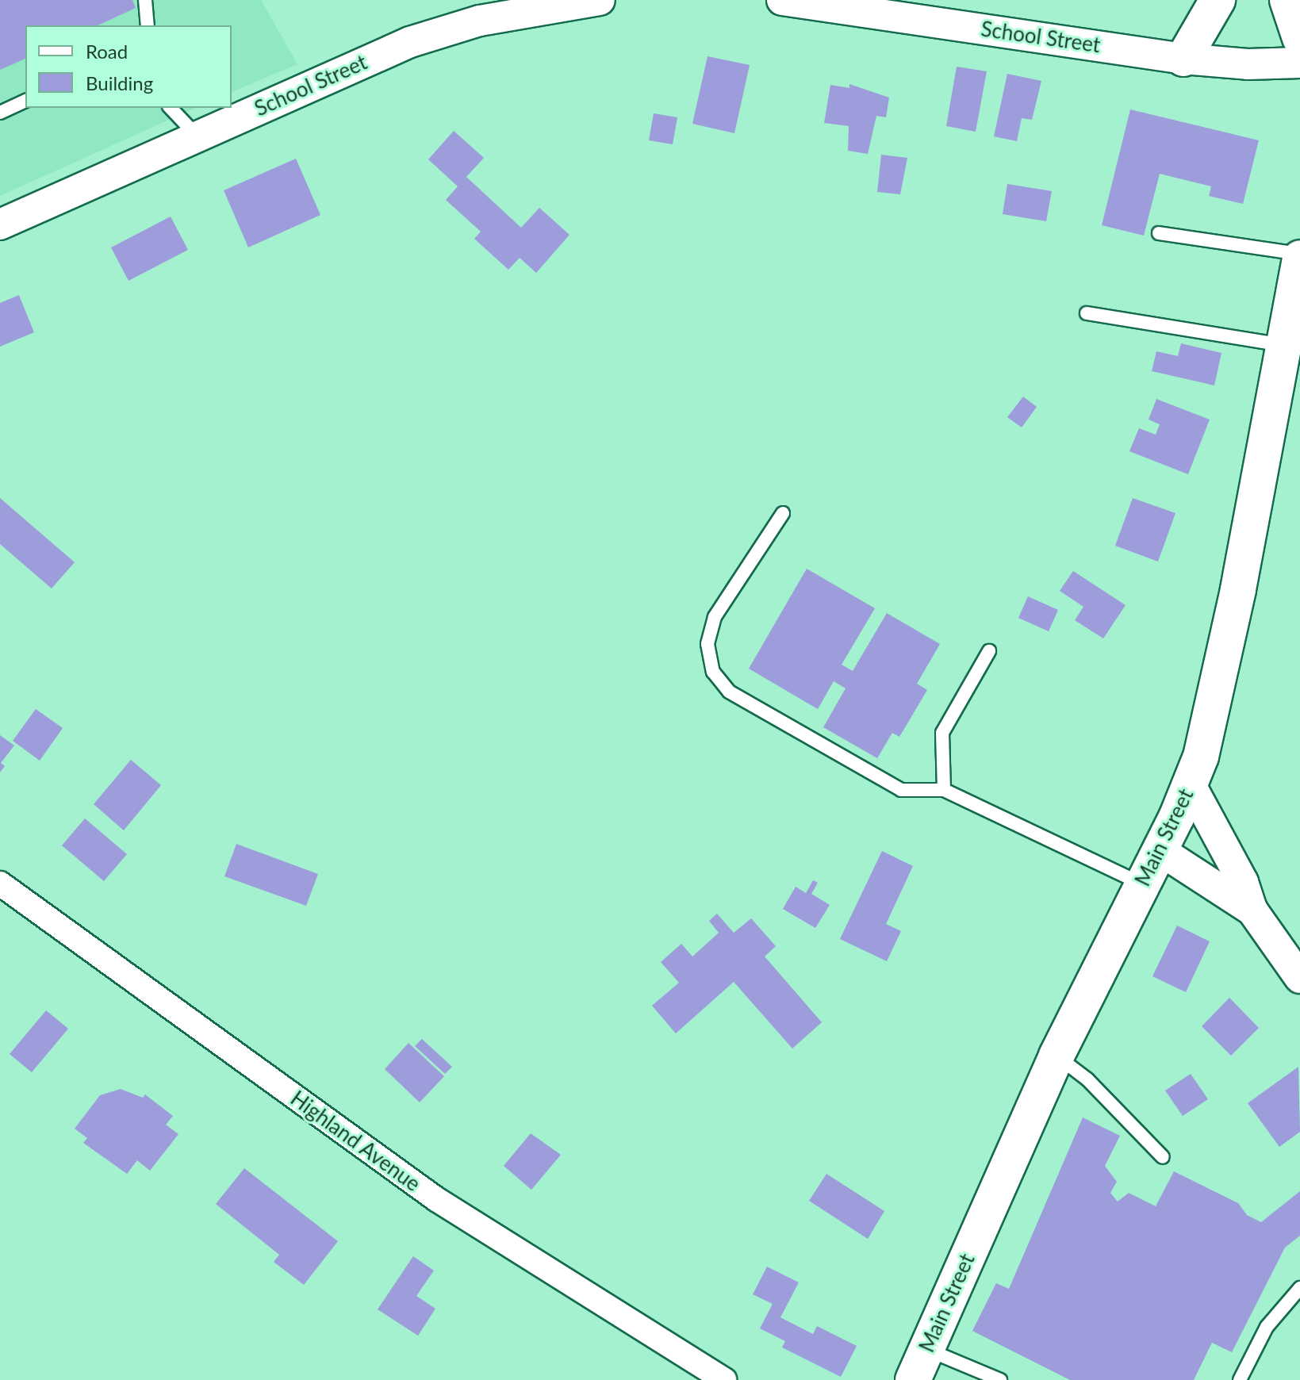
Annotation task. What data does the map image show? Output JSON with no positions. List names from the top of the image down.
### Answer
{
  "streets": {
    "main road": ["Main Street"],
    "street": ["School Street", "Highland Avenue"]
  },
  "legend": ["Road", "Building"]
}
